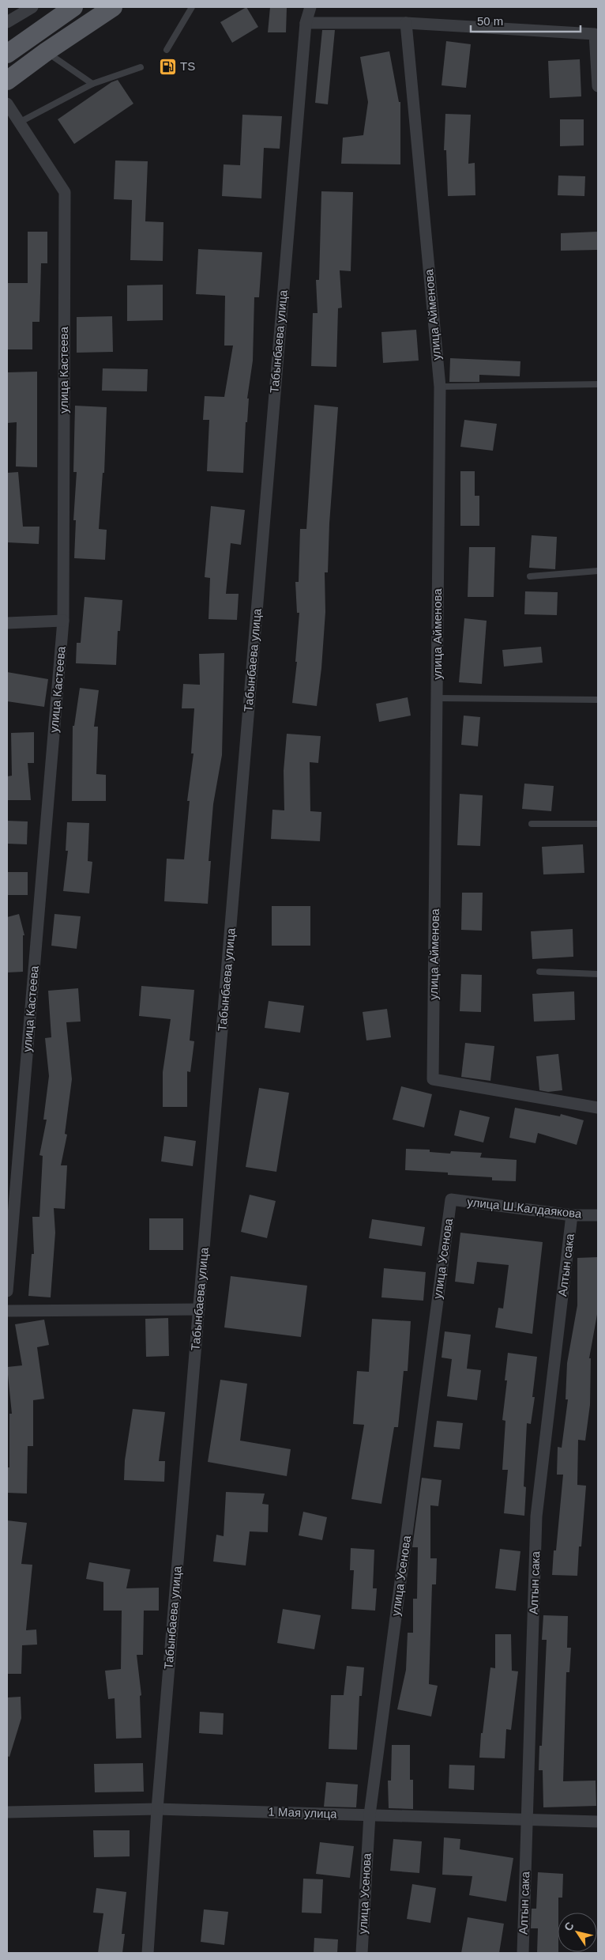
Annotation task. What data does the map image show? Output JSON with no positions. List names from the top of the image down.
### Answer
{
  "streets": {
    "street": [
      "улица Айменова",
      "Табынбаева улица",
      "улица Кастеева",
      "улица Ш.Калдаякова",
      "улица Усенова",
      "Алтын сака",
      "1 Мая улица"
    ]
  },
  "crossings": [
    ["Табынбаева улица", "1 Мая улица"],
    ["улица Ш.Калдаякова", "улица Усенова"],
    ["улица Ш.Калдаякова", "Алтын сака"],
    ["улица Усенова", "1 Мая улица"],
    ["Алтын сака", "1 Мая улица"]
  ],
  "places": {
    "fuel station": ["TS"]
  },
  "scale_bar": "50 m",
  "north": "top left"
}
